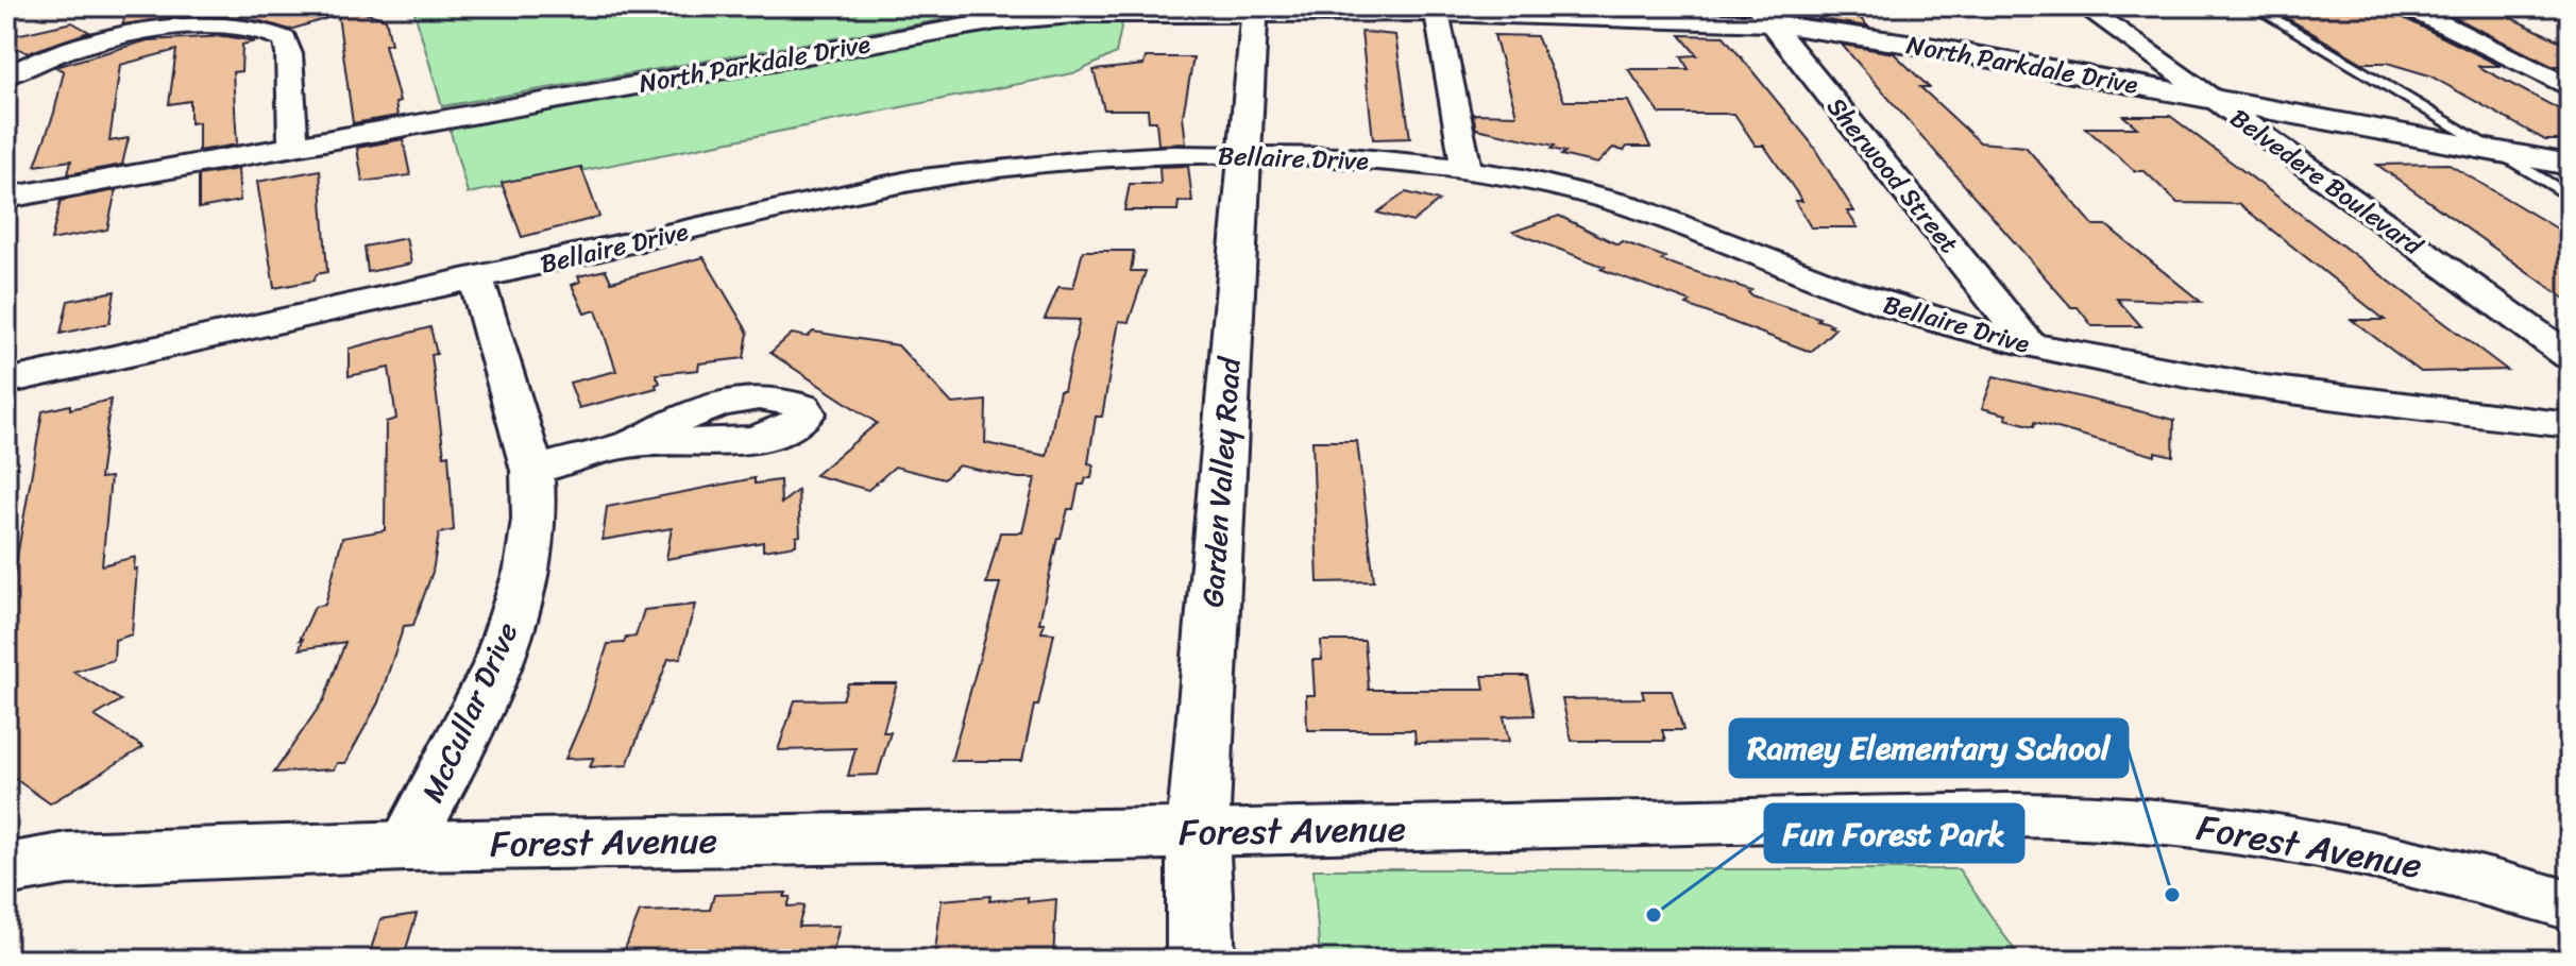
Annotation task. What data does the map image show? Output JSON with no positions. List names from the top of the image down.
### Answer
{
  "streets": {
    "street": [
      "North Parkdale Drive",
      "Bellaire Drive",
      "Sherwood Street",
      "Belvedere Boulevard",
      "Garden Valley Road",
      "McCullar Drive",
      "Forest Avenue"
    ]
  },
  "crossings": [
    ["North Parkdale Drive", "Sherwood Street"],
    ["North Parkdale Drive", "Belvedere Boulevard"],
    ["North Parkdale Drive", "Garden Valley Road"],
    ["Bellaire Drive", "Sherwood Street"],
    ["Bellaire Drive", "Garden Valley Road"],
    ["Bellaire Drive", "McCullar Drive"],
    ["Garden Valley Road", "Forest Avenue"],
    ["McCullar Drive", "Forest Avenue"]
  ],
  "places": ["Ramey Elementary School", "Fun Forest Park"]
}
